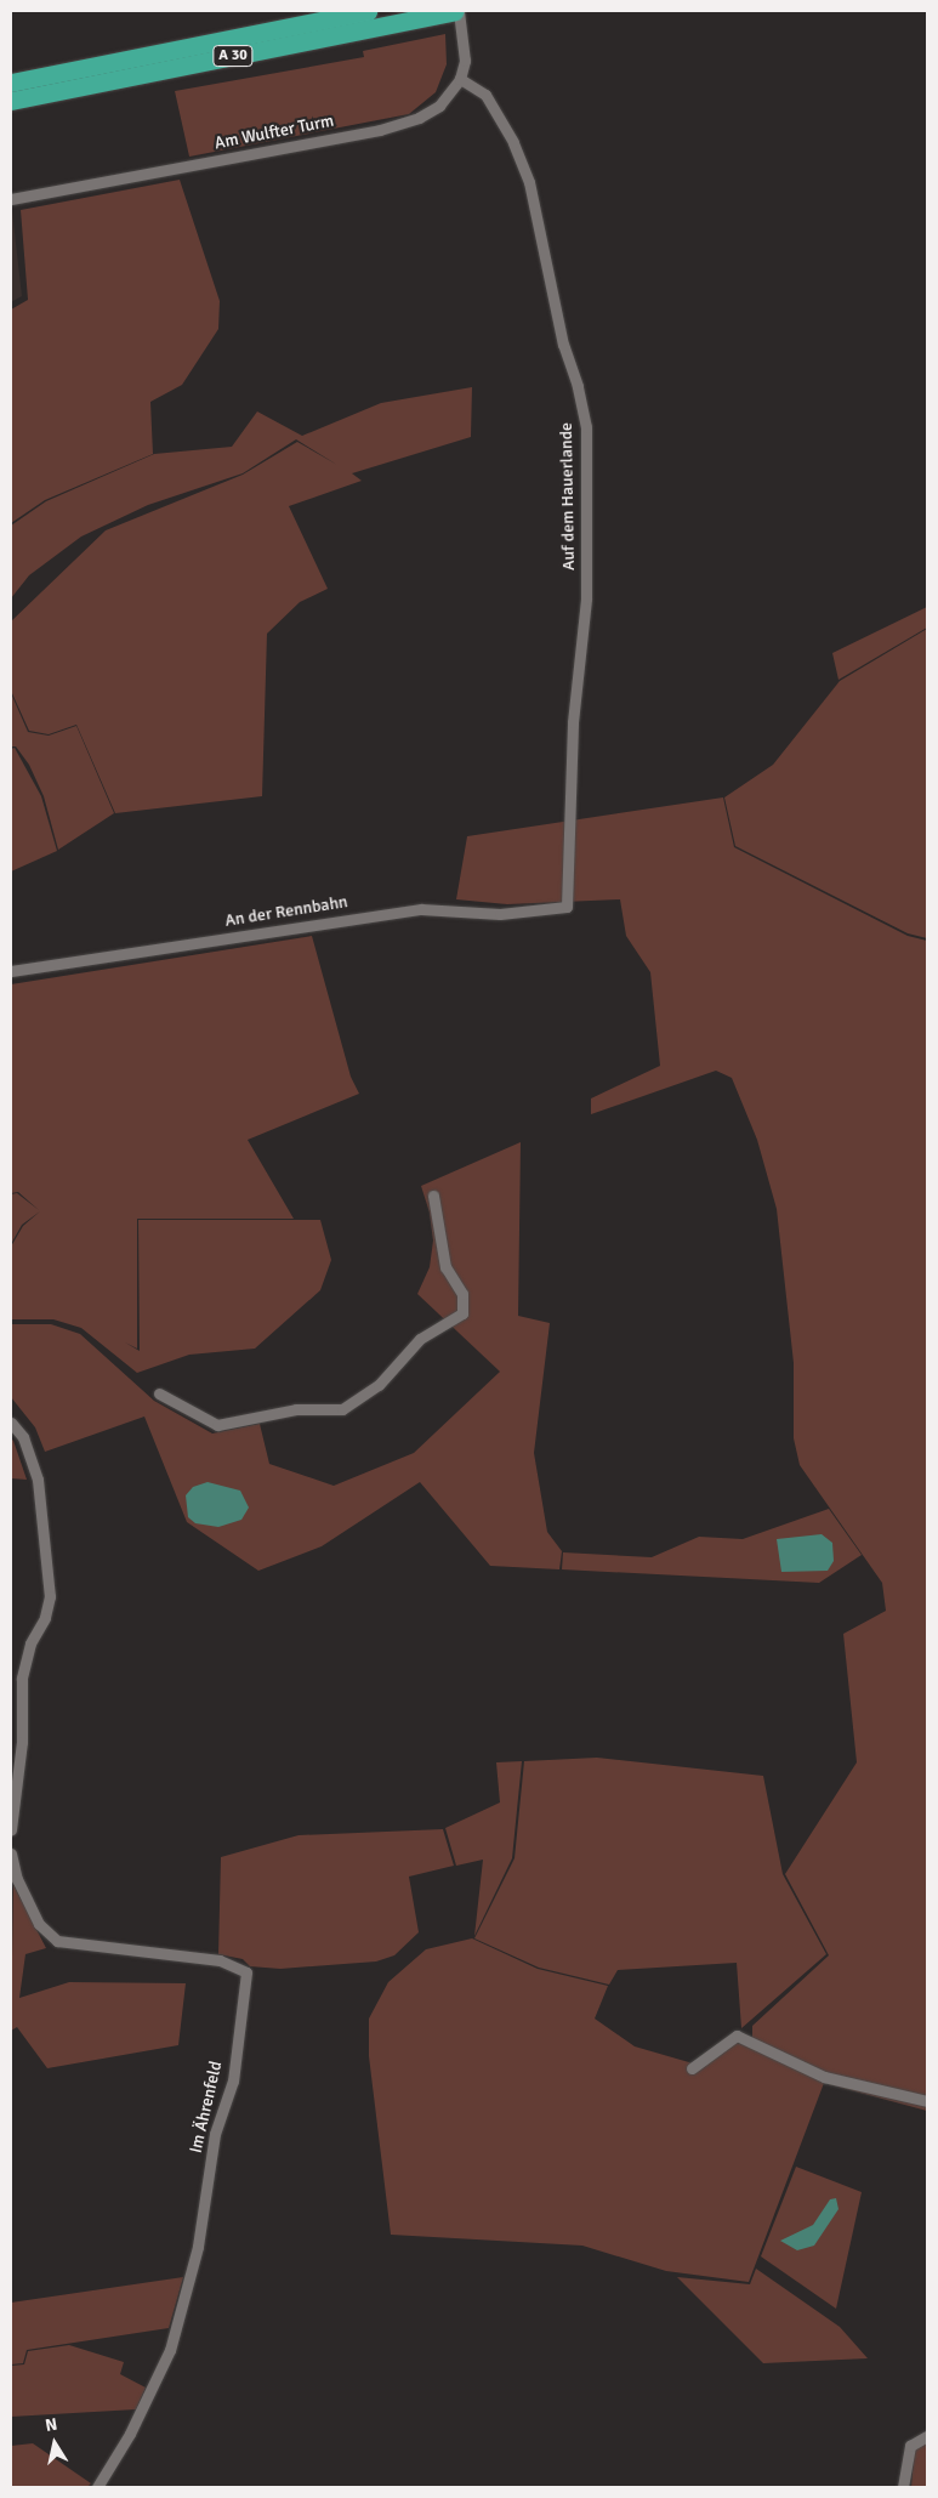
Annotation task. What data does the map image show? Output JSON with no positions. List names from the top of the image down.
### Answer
{
  "streets": {
    "highway": ["A 30"],
    "street": [
      "Am Wulfter Turm",
      "Auf dem Hauerlande",
      "An der Rennbahn",
      "Im Ährenfeld"
    ]
  },
  "crossings": [
    ["Am Wulfter Turm", "Auf dem Hauerlande"],
    ["Auf dem Hauerlande", "An der Rennbahn"]
  ],
  "north": "top"
}
